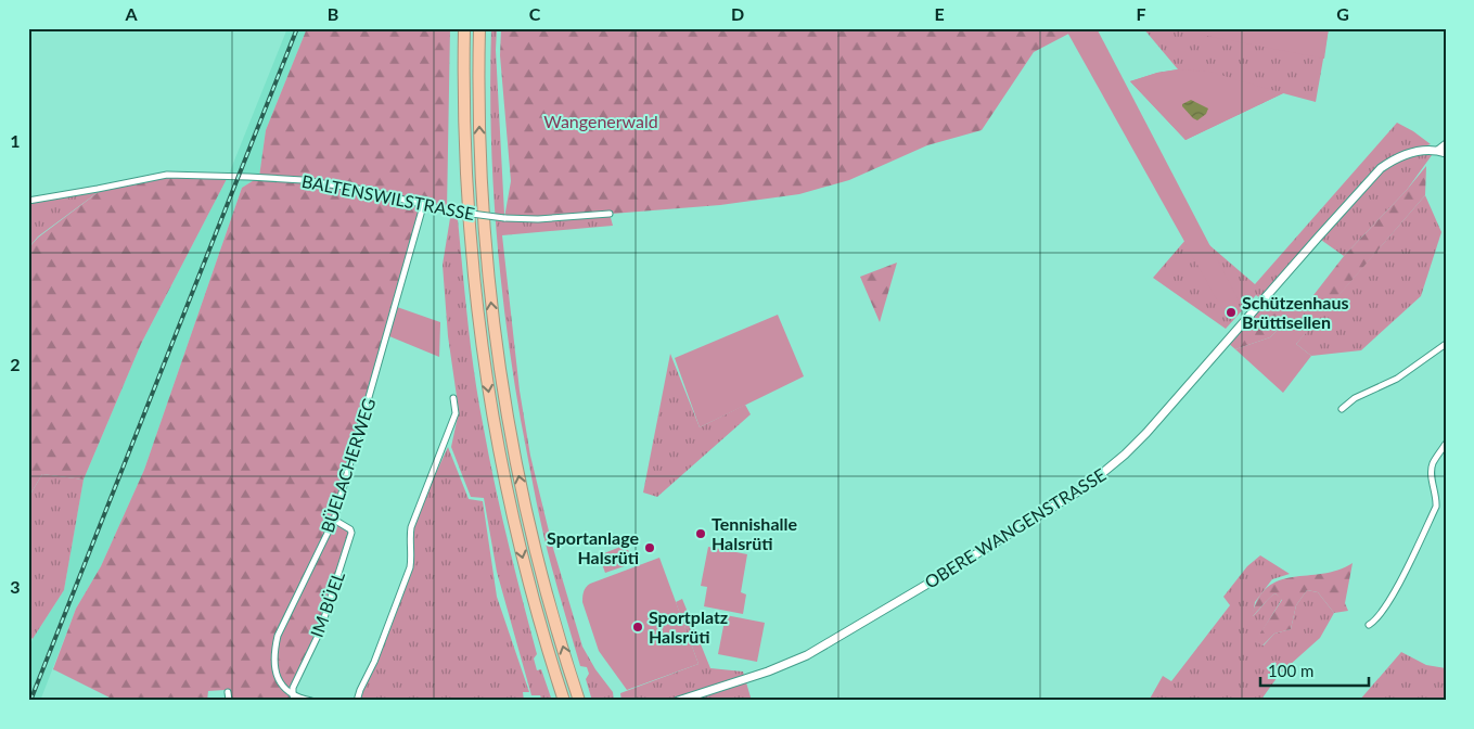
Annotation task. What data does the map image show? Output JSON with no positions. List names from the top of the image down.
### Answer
{
  "streets": {
    "street": [
      "BALTENSWILSTRASSE",
      "BÜELACHERWEG",
      "OBERE WANGENSTRASSE",
      "IM BÜEL"
    ]
  },
  "crossings": [
    ["BALTENSWILSTRASSE", "BÜELACHERWEG"],
    ["BÜELACHERWEG", "IM BÜEL"]
  ],
  "parks": ["Wangenerwald"],
  "places": [
    "Schützenhaus Brüttisellen",
    "Tennishalle Halsrüti",
    "Sportanlage Halsrüti",
    "Sportplatz Halsrüti"
  ],
  "scale_bar": "100 m",
  "grid": {
    "columns": [
      "A",
      "B",
      "C",
      "D",
      "E",
      "F",
      "G"
    ],
    "rows": ["1", "2", "3"]
  }
}
